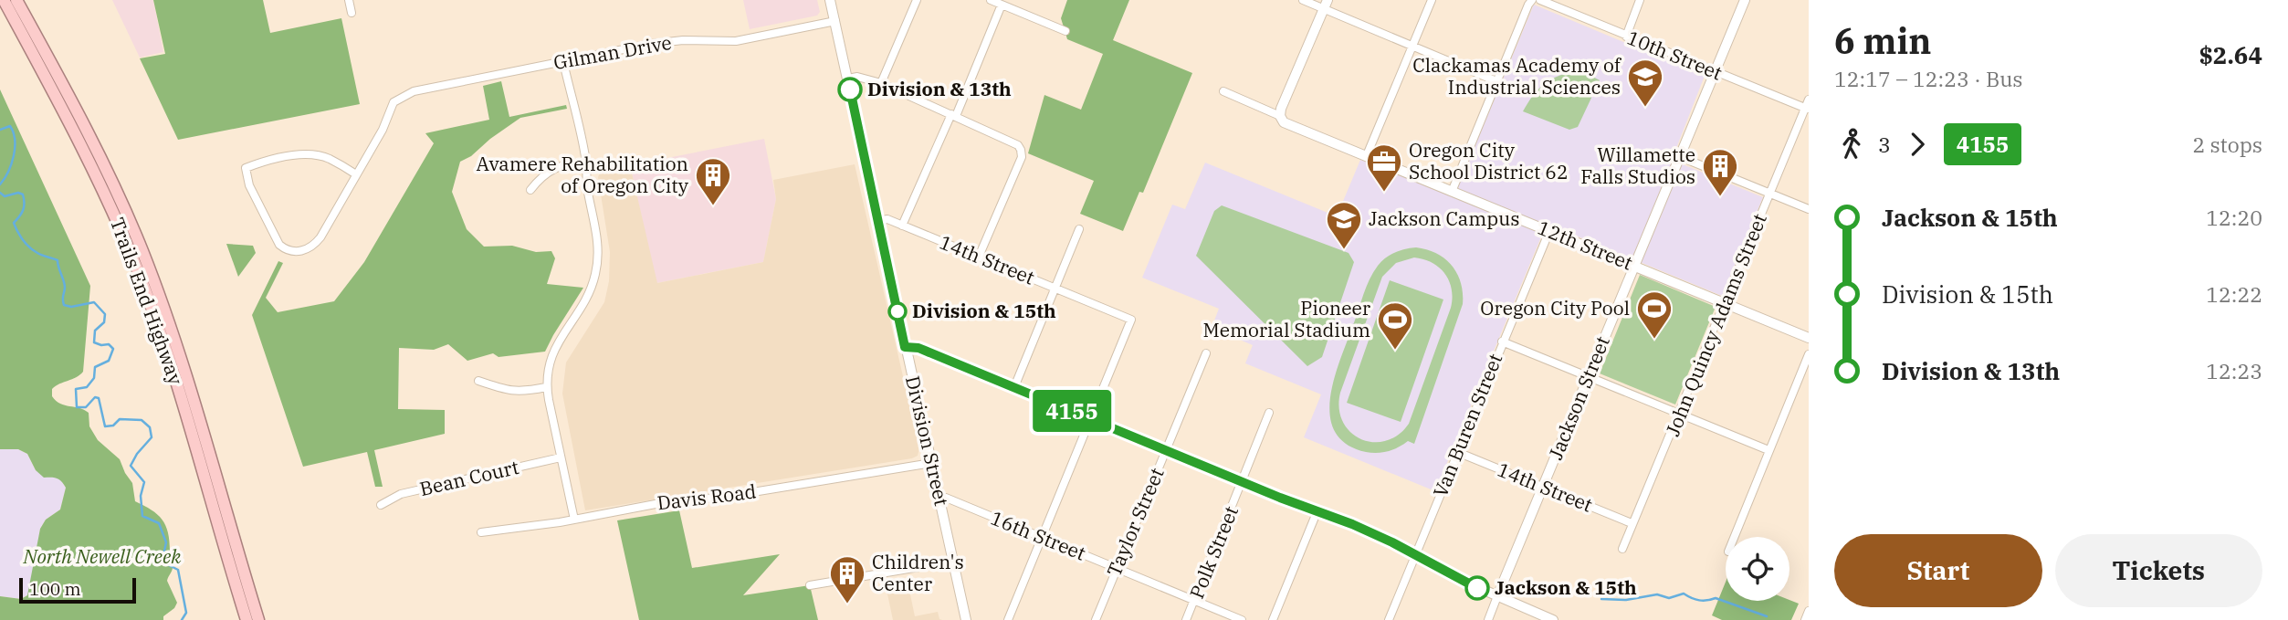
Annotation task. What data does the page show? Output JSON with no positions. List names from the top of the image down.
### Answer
{
  "streets": {
    "highway": ["Trails End Highway"],
    "street": [
      "Gilman Drive",
      "10th Street",
      "12th Street",
      "14th Street",
      "John Quincy Adams Street",
      "Jackson Street",
      "Van Buren Street",
      "Division Street",
      "Bean Court",
      "Davis Road",
      "Taylor Street",
      "16th Street",
      "Polk Street"
    ]
  },
  "crossings": [
    ["Gilman Drive", "Division Street"],
    ["10th Street", "John Quincy Adams Street"],
    ["10th Street", "Jackson Street"],
    ["12th Street", "John Quincy Adams Street"],
    ["12th Street", "Jackson Street"],
    ["12th Street", "Van Buren Street"],
    ["14th Street", "John Quincy Adams Street"],
    ["14th Street", "Jackson Street"],
    ["14th Street", "Van Buren Street"],
    ["14th Street", "Division Street"],
    ["Division Street", "Davis Road"],
    ["Division Street", "16th Street"],
    ["Taylor Street", "16th Street"],
    ["16th Street", "Polk Street"]
  ],
  "parks": ["North Newell Creek"],
  "places": {
    "other": ["Division & 13th", "Division & 15th", "Jackson & 15th"],
    "school or university": ["Clackamas Academy of Industrial Sciences", "Jackson Campus"],
    "office": ["Oregon City School District 62"],
    "building": ["Willamette Falls Studios", "Avamere Rehabilitation of Oregon City", "Children's Center"],
    "sports": ["Oregon City Pool", "Pioneer Memorial Stadium"]
  },
  "lines": ["bus line 4155"],
  "scale_bar": "100 m",
  "page": {
    "on_map": "4155",
    "heading": ["6 min", "12:17 – 12:23 · Bus", "$2.64"],
    "legs": ["3", "4155", "2 stops"],
    "list": [
      {
        "name": "Jackson & 15th",
        "value": "12:20"
      },
      {
        "name": "Division & 15th",
        "value": "12:22"
      },
      {
        "name": "Division & 13th",
        "value": "12:23"
      }
    ],
    "buttons": ["Start", "Tickets"],
    "scale": "100 m"
  }
}
